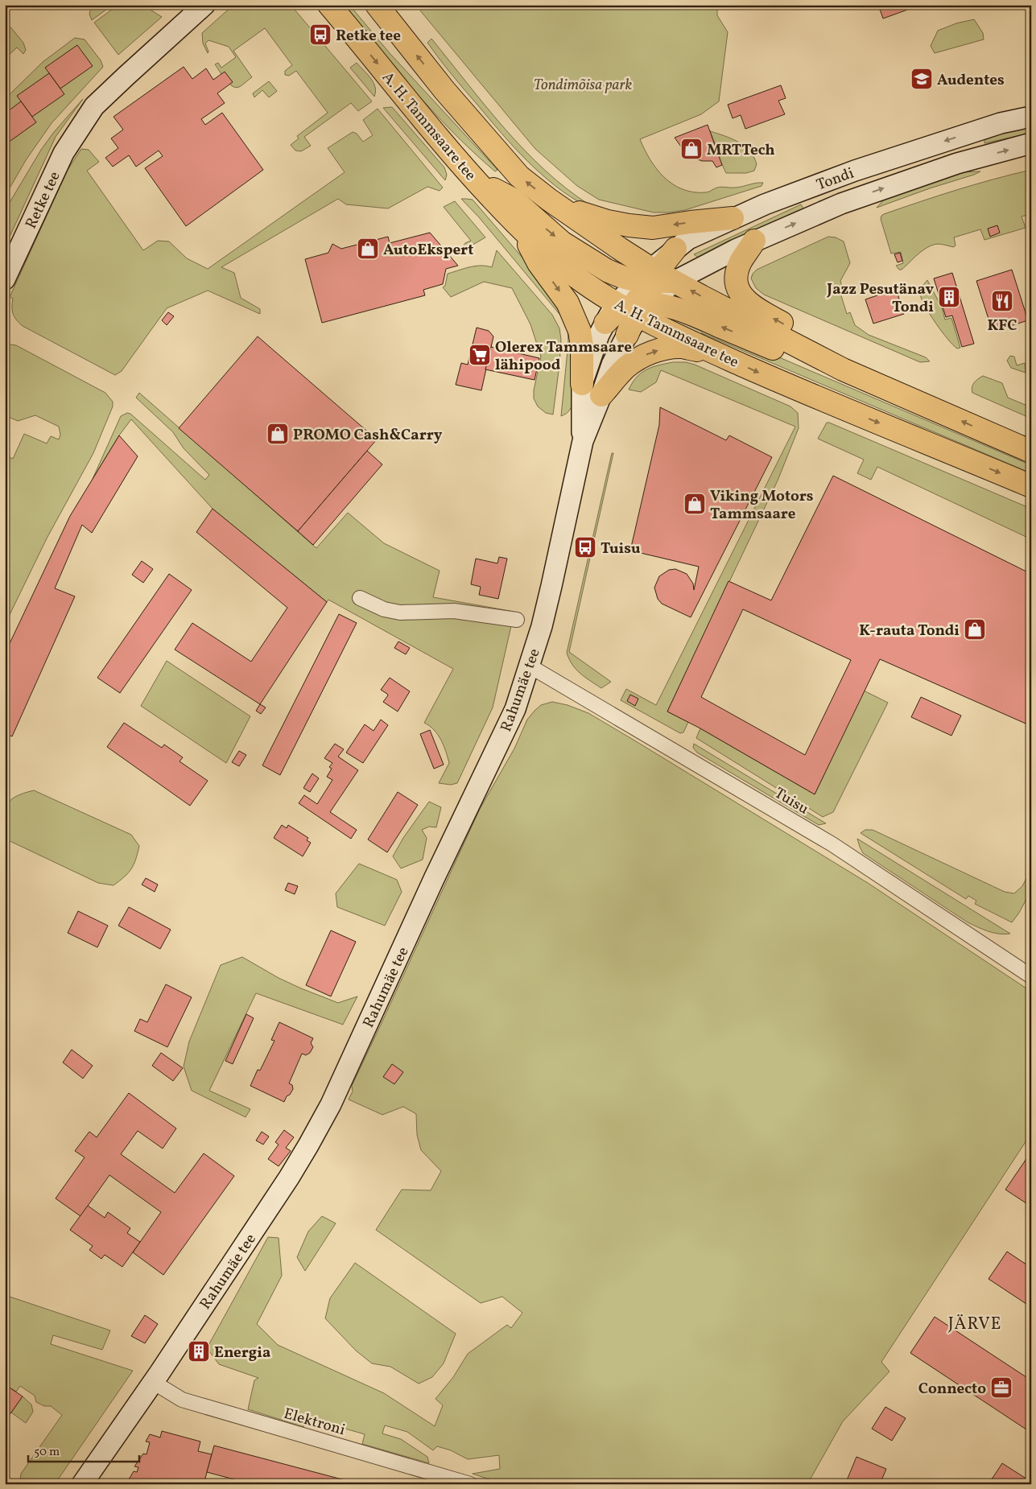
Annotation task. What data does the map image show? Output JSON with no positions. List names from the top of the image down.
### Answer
{
  "streets": {
    "main road": ["A. H. Tammsaare tee"],
    "street": [
      "Tondi",
      "Retke tee",
      "Rahumäe tee",
      "Tuisu",
      "Elektroni"
    ]
  },
  "crossings": [
    ["A. H. Tammsaare tee", "Tondi"],
    ["Rahumäe tee", "Tuisu"],
    ["Rahumäe tee", "Elektroni"]
  ],
  "districts": ["JÄRVE"],
  "parks": ["Tondimõisa park"],
  "places": {
    "bus stop": ["Retke tee", "Tuisu"],
    "school or university": ["Audentes"],
    "shop": [
      "MRTTech",
      "AutoEkspert",
      "PROMO Cash&Carry",
      "Viking Motors Tammsaare",
      "K-rauta Tondi"
    ],
    "building": ["Jazz Pesutänav Tondi", "Energia"],
    "restaurant": ["KFC"],
    "supermarket": ["Olerex Tammsaare lähipood"],
    "office": ["Connecto"]
  },
  "scale_bar": "50 m"
}
